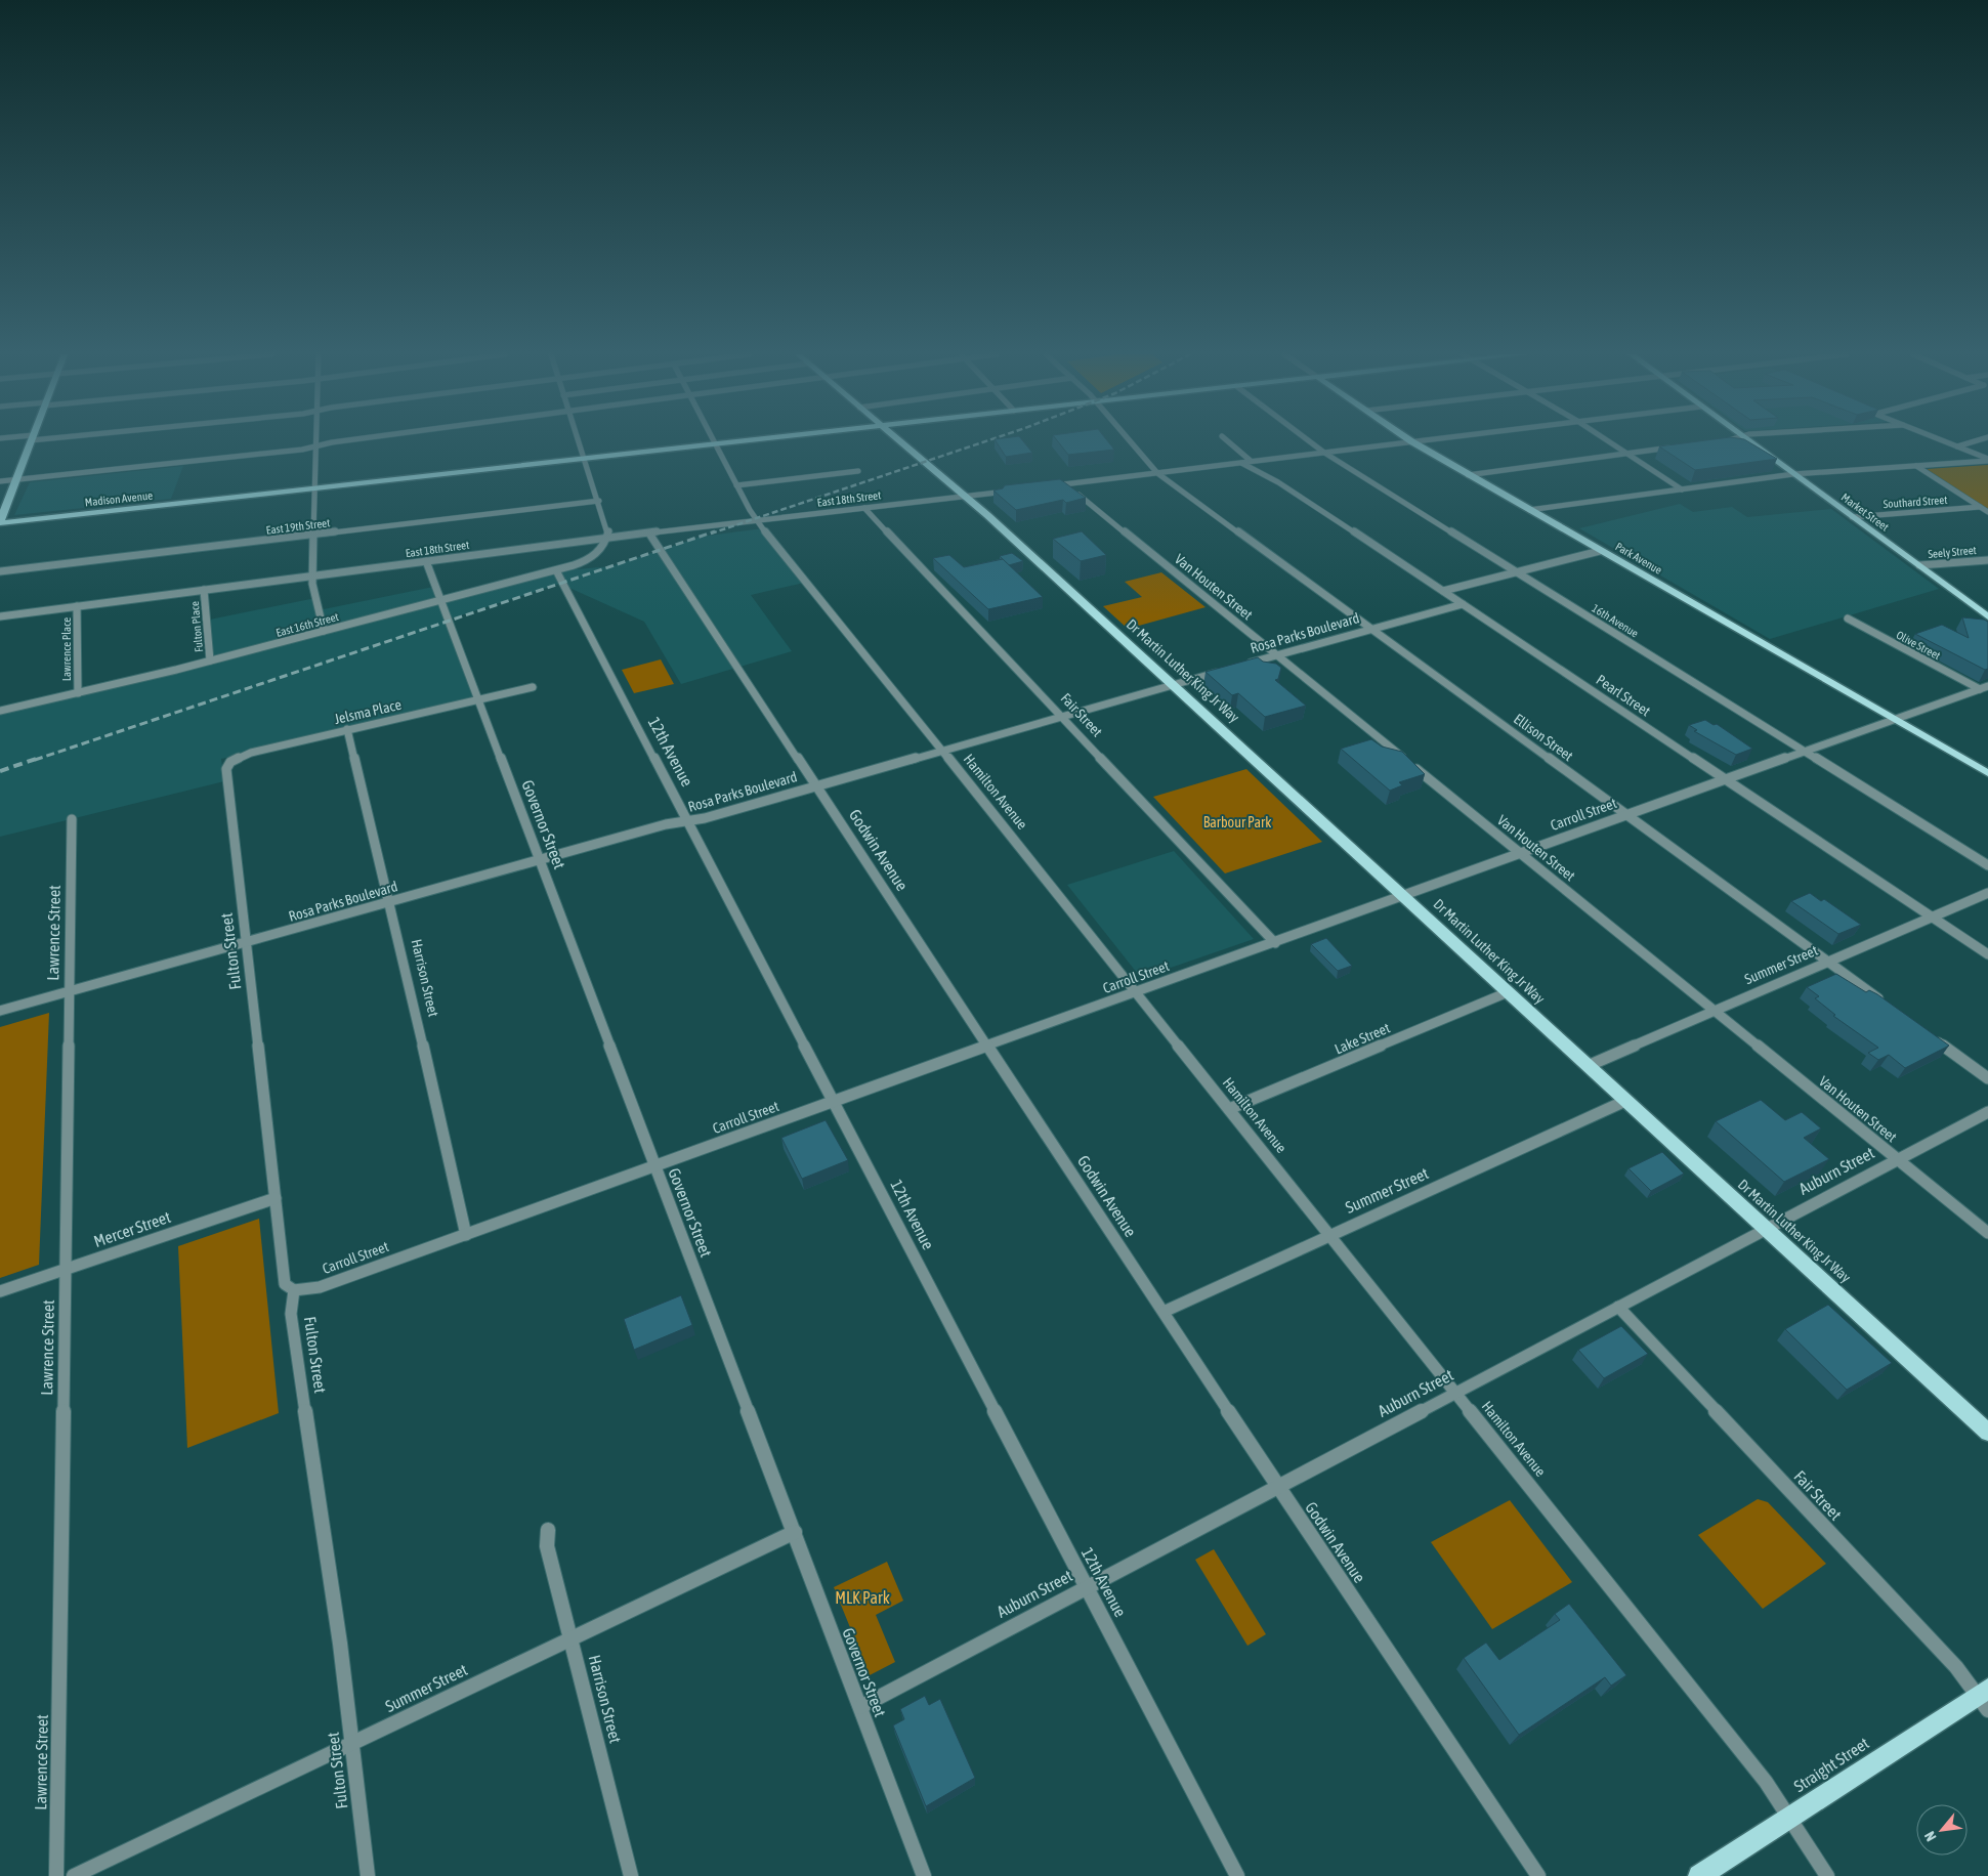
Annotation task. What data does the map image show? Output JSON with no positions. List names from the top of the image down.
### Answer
{
  "streets": {
    "main road": [
      "Madison Avenue",
      "Market Street",
      "Park Avenue",
      "Dr Martin Luther King Jr Way",
      "Straight Street"
    ],
    "street": [
      "East 18th Street",
      "Southard Street",
      "East 19th Street",
      "Seely Street",
      "Van Houten Street",
      "16th Avenue",
      "East 16th Street",
      "Fulton Place",
      "Rosa Parks Boulevard",
      "Olive Street",
      "Lawrence Place",
      "Pearl Street",
      "Jelsma Place",
      "Fair Street",
      "Ellison Street",
      "12th Avenue",
      "Hamilton Avenue",
      "Carroll Street",
      "Governor Street",
      "Godwin Avenue",
      "Lawrence Street",
      "Fulton Street",
      "Summer Street",
      "Harrison Street",
      "Lake Street",
      "Auburn Street",
      "Mercer Street"
    ]
  },
  "crossings": [
    ["Madison Avenue", "Hamilton Avenue"],
    ["East 18th Street", "East 16th Street"],
    ["East 18th Street", "Fulton Place"],
    ["East 18th Street", "Lawrence Place"],
    ["East 18th Street", "Dr Martin Luther King Jr Way"],
    ["East 18th Street", "Fair Street"],
    ["East 18th Street", "Hamilton Avenue"],
    ["East 18th Street", "Governor Street"],
    ["East 18th Street", "Godwin Avenue"],
    ["Southard Street", "Market Street"],
    ["Market Street", "Seely Street"],
    ["Park Avenue", "Carroll Street"],
    ["Van Houten Street", "Rosa Parks Boulevard"],
    ["Van Houten Street", "Carroll Street"],
    ["Van Houten Street", "Summer Street"],
    ["Van Houten Street", "Auburn Street"],
    ["16th Avenue", "Carroll Street"],
    ["East 16th Street", "Fulton Place"],
    ["East 16th Street", "Lawrence Place"],
    ["East 16th Street", "12th Avenue"],
    ["East 16th Street", "Governor Street"],
    ["Rosa Parks Boulevard", "Dr Martin Luther King Jr Way"],
    ["Rosa Parks Boulevard", "Pearl Street"],
    ["Rosa Parks Boulevard", "Fair Street"],
    ["Rosa Parks Boulevard", "Ellison Street"],
    ["Rosa Parks Boulevard", "12th Avenue"],
    ["Rosa Parks Boulevard", "Hamilton Avenue"],
    ["Rosa Parks Boulevard", "Governor Street"],
    ["Rosa Parks Boulevard", "Godwin Avenue"],
    ["Rosa Parks Boulevard", "Lawrence Street"],
    ["Rosa Parks Boulevard", "Fulton Street"],
    ["Rosa Parks Boulevard", "Harrison Street"],
    ["Olive Street", "Carroll Street"],
    ["Dr Martin Luther King Jr Way", "Carroll Street"],
    ["Dr Martin Luther King Jr Way", "Summer Street"],
    ["Dr Martin Luther King Jr Way", "Lake Street"],
    ["Dr Martin Luther King Jr Way", "Auburn Street"],
    ["Pearl Street", "Carroll Street"],
    ["Pearl Street", "Summer Street"],
    ["Jelsma Place", "Governor Street"],
    ["Jelsma Place", "Fulton Street"],
    ["Jelsma Place", "Harrison Street"],
    ["Fair Street", "Carroll Street"],
    ["Fair Street", "Auburn Street"],
    ["Fair Street", "Straight Street"],
    ["Ellison Street", "Carroll Street"],
    ["Ellison Street", "Summer Street"],
    ["12th Avenue", "Carroll Street"],
    ["12th Avenue", "Auburn Street"],
    ["Hamilton Avenue", "Carroll Street"],
    ["Hamilton Avenue", "Summer Street"],
    ["Hamilton Avenue", "Lake Street"],
    ["Hamilton Avenue", "Auburn Street"],
    ["Hamilton Avenue", "Straight Street"],
    ["Carroll Street", "Governor Street"],
    ["Carroll Street", "Godwin Avenue"],
    ["Carroll Street", "Fulton Street"],
    ["Carroll Street", "Harrison Street"],
    ["Governor Street", "Summer Street"],
    ["Governor Street", "Auburn Street"],
    ["Godwin Avenue", "Summer Street"],
    ["Godwin Avenue", "Auburn Street"],
    ["Lawrence Street", "Mercer Street"],
    ["Fulton Street", "Summer Street"],
    ["Fulton Street", "Mercer Street"],
    ["Summer Street", "Harrison Street"]
  ],
  "parks": ["Barbour Park", "MLK Park"],
  "north": "bottom left"
}
